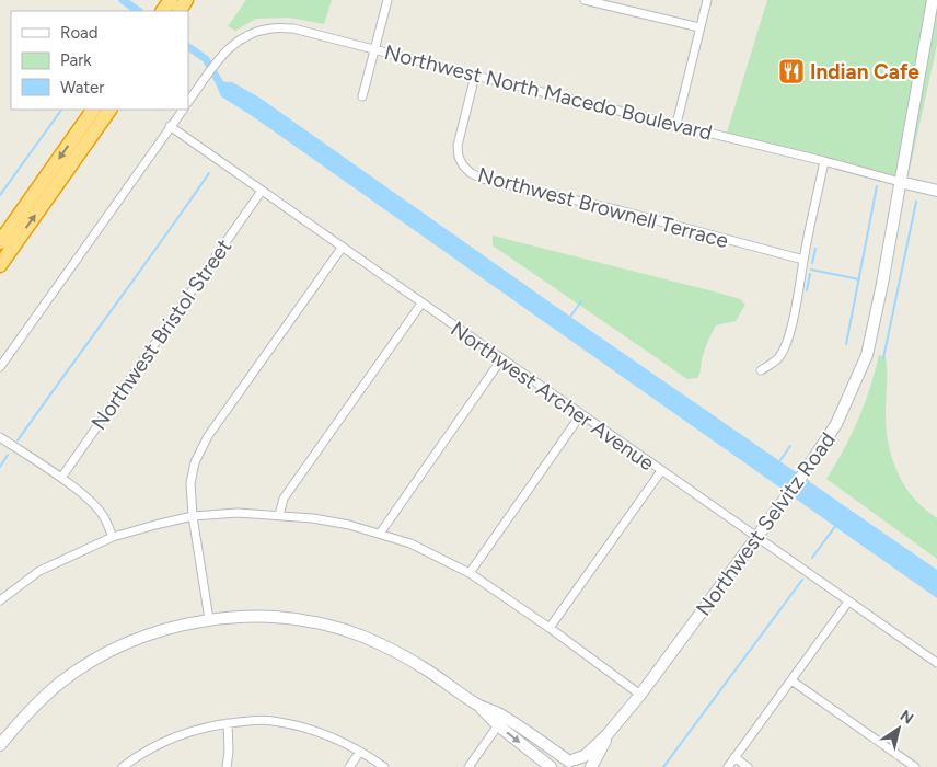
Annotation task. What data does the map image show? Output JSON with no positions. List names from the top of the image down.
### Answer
{
  "streets": {
    "street": [
      "Northwest North Macedo Boulevard",
      "Northwest Brownell Terrace",
      "Northwest Bristol Street",
      "Northwest Archer Avenue",
      "Northwest Selvitz Road"
    ]
  },
  "crossings": [
    ["Northwest North Macedo Boulevard", "Northwest Brownell Terrace"],
    ["Northwest North Macedo Boulevard", "Northwest Selvitz Road"],
    ["Northwest Bristol Street", "Northwest Archer Avenue"],
    ["Northwest Archer Avenue", "Northwest Selvitz Road"]
  ],
  "places": {
    "restaurant": ["Indian Cafe"]
  },
  "legend": ["Road", "Park", "Water"],
  "north": "top right"
}
